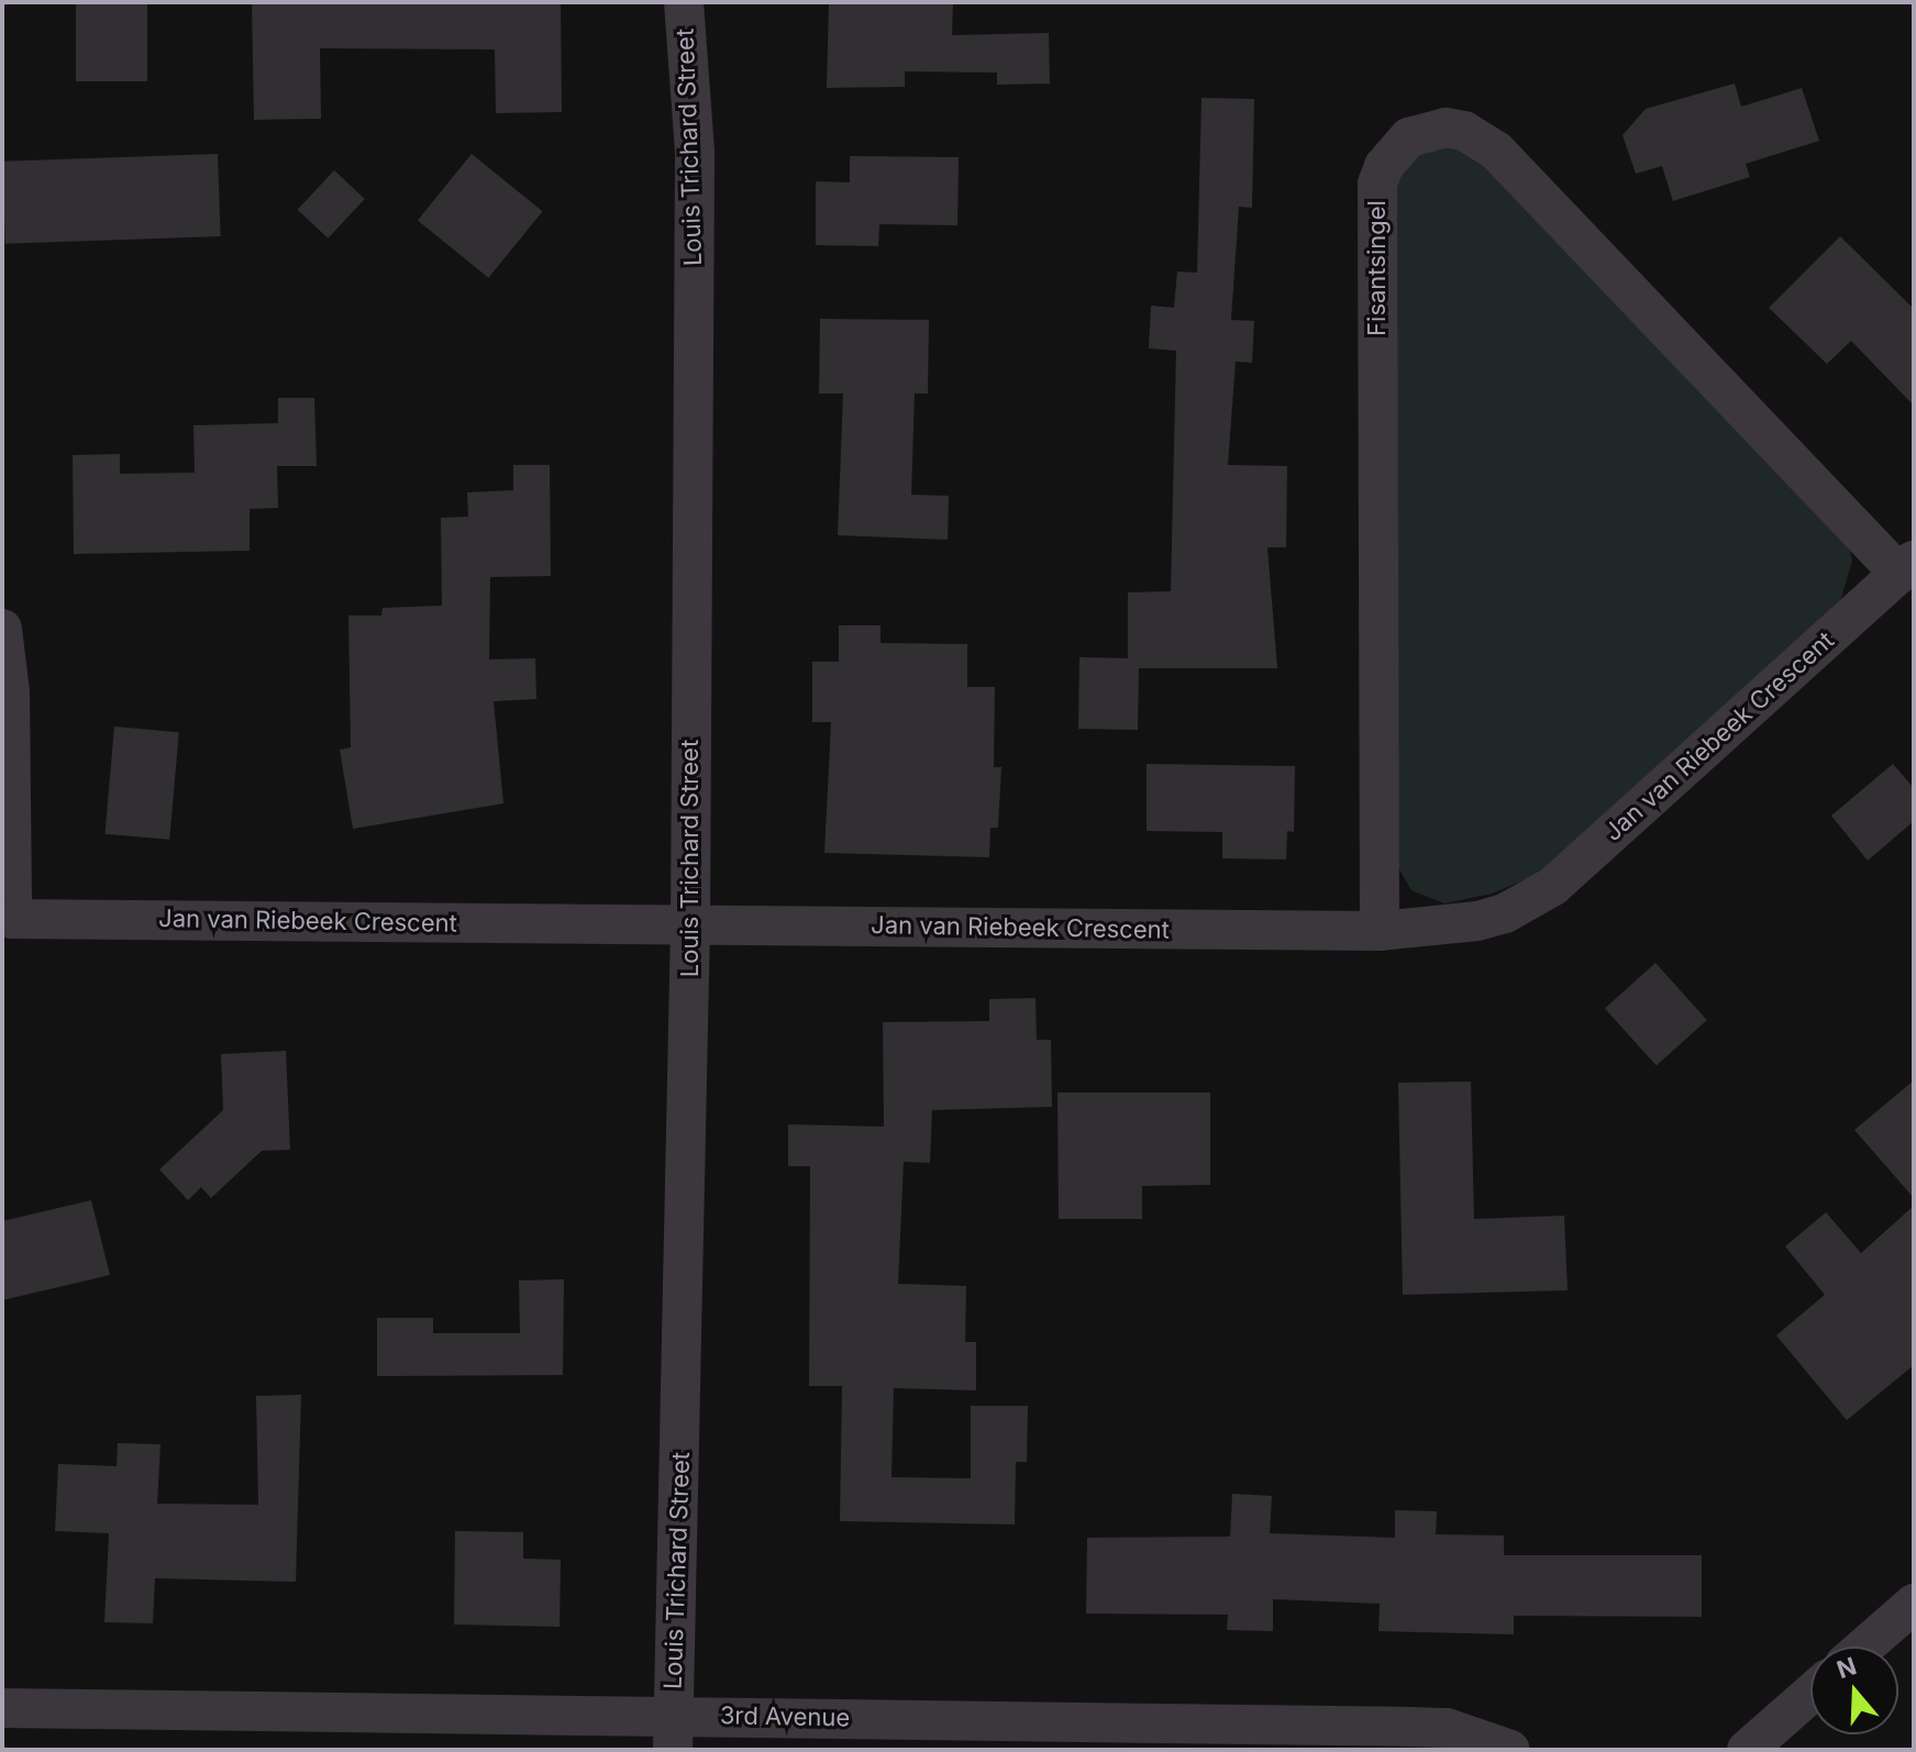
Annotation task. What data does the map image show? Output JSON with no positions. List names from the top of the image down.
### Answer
{
  "streets": {
    "street": [
      "Louis Trichard Street",
      "Fisantsingel",
      "Jan van Riebeek Crescent",
      "3rd Avenue"
    ]
  },
  "crossings": [
    ["Louis Trichard Street", "Jan van Riebeek Crescent"],
    ["Louis Trichard Street", "3rd Avenue"],
    ["Fisantsingel", "Jan van Riebeek Crescent"]
  ],
  "north": "top"
}
